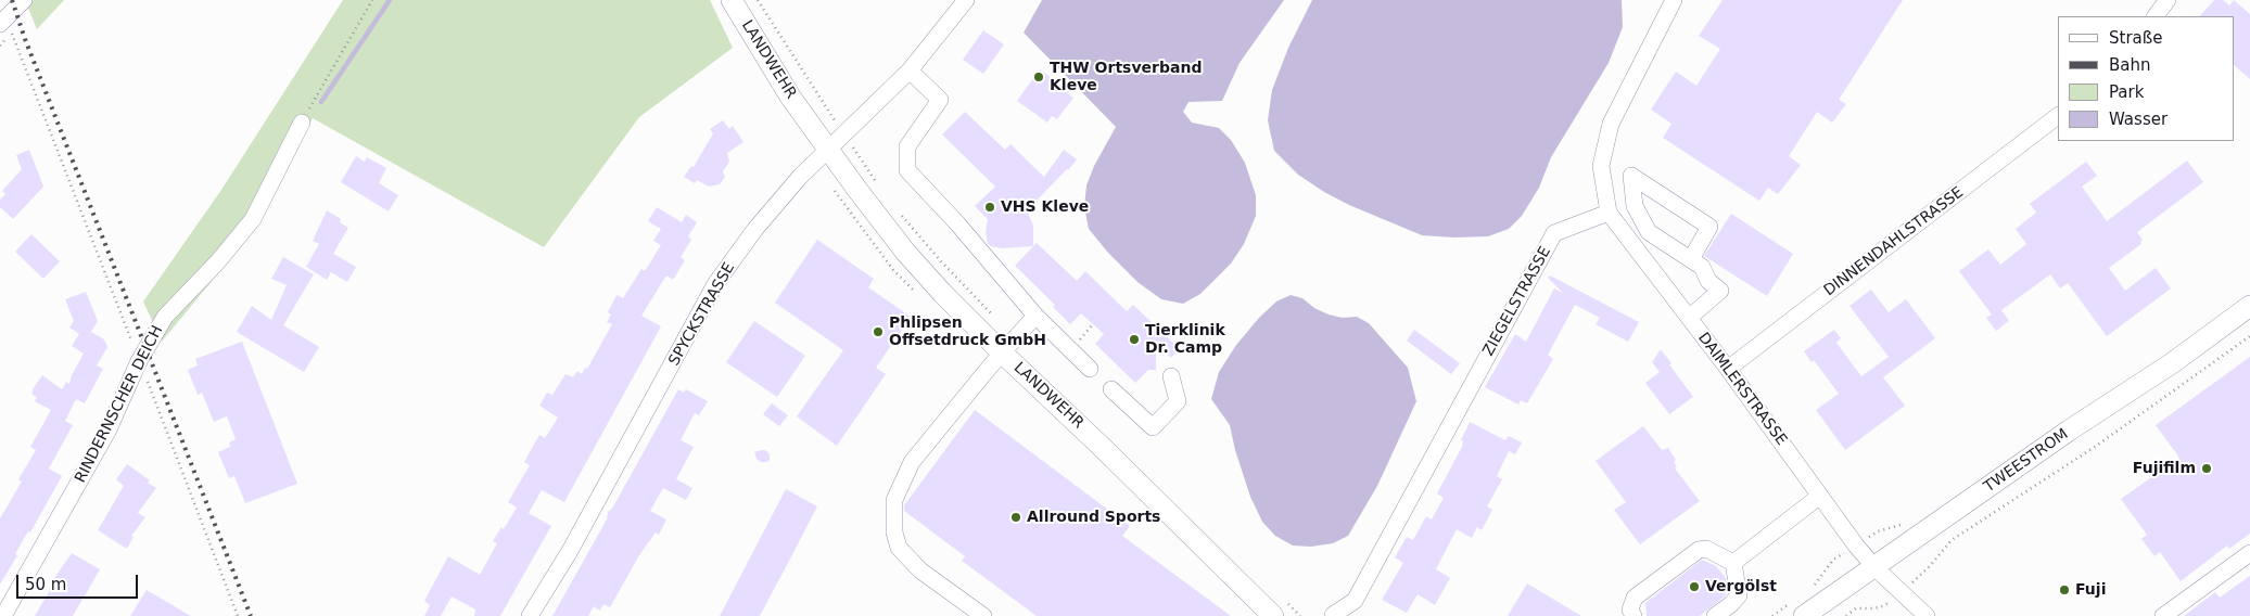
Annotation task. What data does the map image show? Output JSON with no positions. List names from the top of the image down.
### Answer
{
  "streets": {
    "main road": ["LANDWEHR", "TWEESTROM"],
    "street": [
      "DINNENDAHLSTRASSE",
      "ZIEGELSTRASSE",
      "SPYCKSTRASSE",
      "DAIMLERSTRASSE",
      "RINDERNSCHER DEICH"
    ]
  },
  "crossings": [
    ["LANDWEHR", "SPYCKSTRASSE"],
    ["DINNENDAHLSTRASSE", "DAIMLERSTRASSE"],
    ["ZIEGELSTRASSE", "DAIMLERSTRASSE"],
    ["DAIMLERSTRASSE", "TWEESTROM"]
  ],
  "places": [
    "THW Ortsverband Kleve",
    "VHS Kleve",
    "Phlipsen Offsetdruck GmbH",
    "Tierklinik Dr. Camp",
    "Fujifilm",
    "Allround Sports",
    "Vergölst",
    "Fuji"
  ],
  "legend": [
    "Straße",
    "Bahn",
    "Park",
    "Wasser"
  ],
  "scale_bar": "50 m"
}
